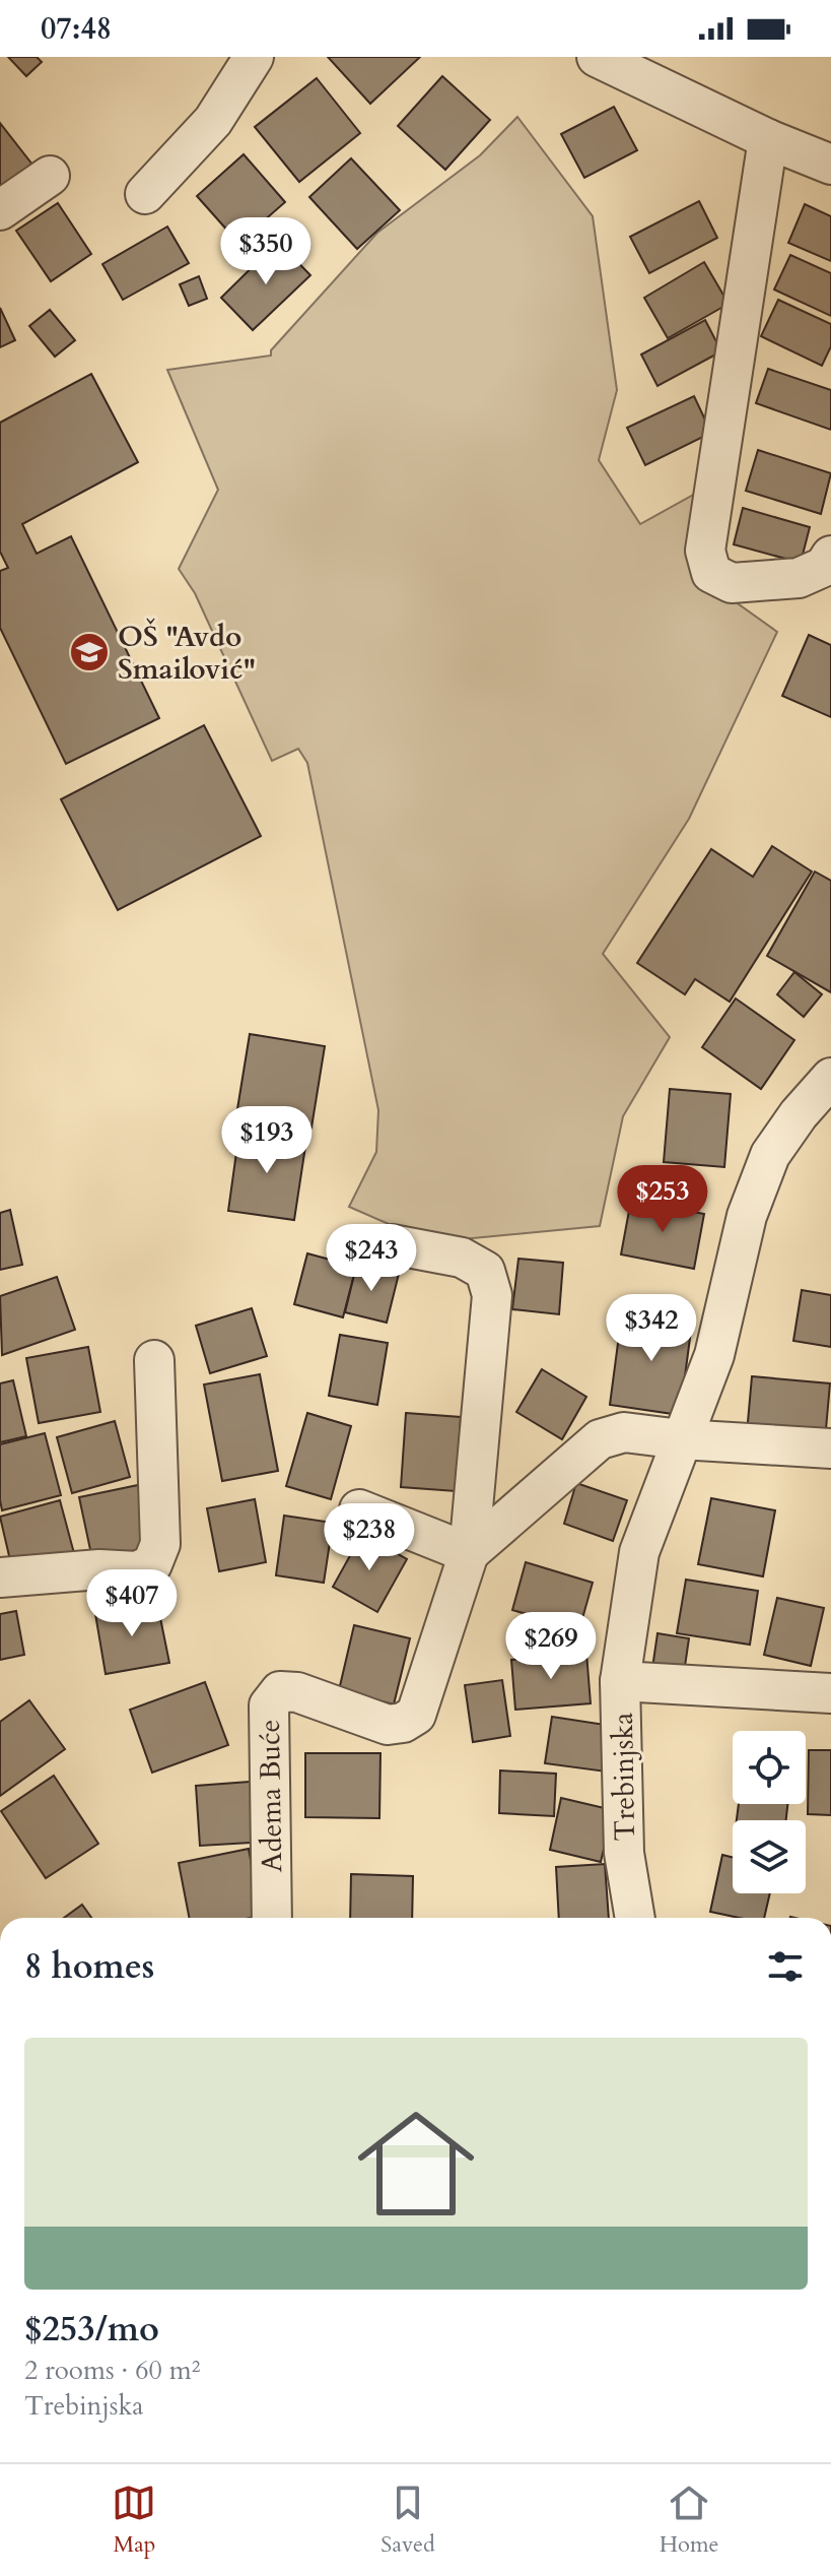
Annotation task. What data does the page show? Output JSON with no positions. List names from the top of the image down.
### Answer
{
  "streets": {
    "street": ["Trebinjska", "Adema Buće"]
  },
  "places": {
    "school or university": ["OŠ \"Avdo Smailović\""]
  },
  "page": {
    "status": "07:48",
    "price": [
      "$350",
      "$193",
      "$253",
      "$243",
      "$342",
      "$238",
      "$407",
      "$269"
    ],
    "heading": "8 homes",
    "list": [
      {
        "name": "$253/mo",
        "note": "2 rooms · 60 m² · Trebinjska"
      }
    ],
    "tabs": ["Map", "Saved", "Home"]
  }
}
